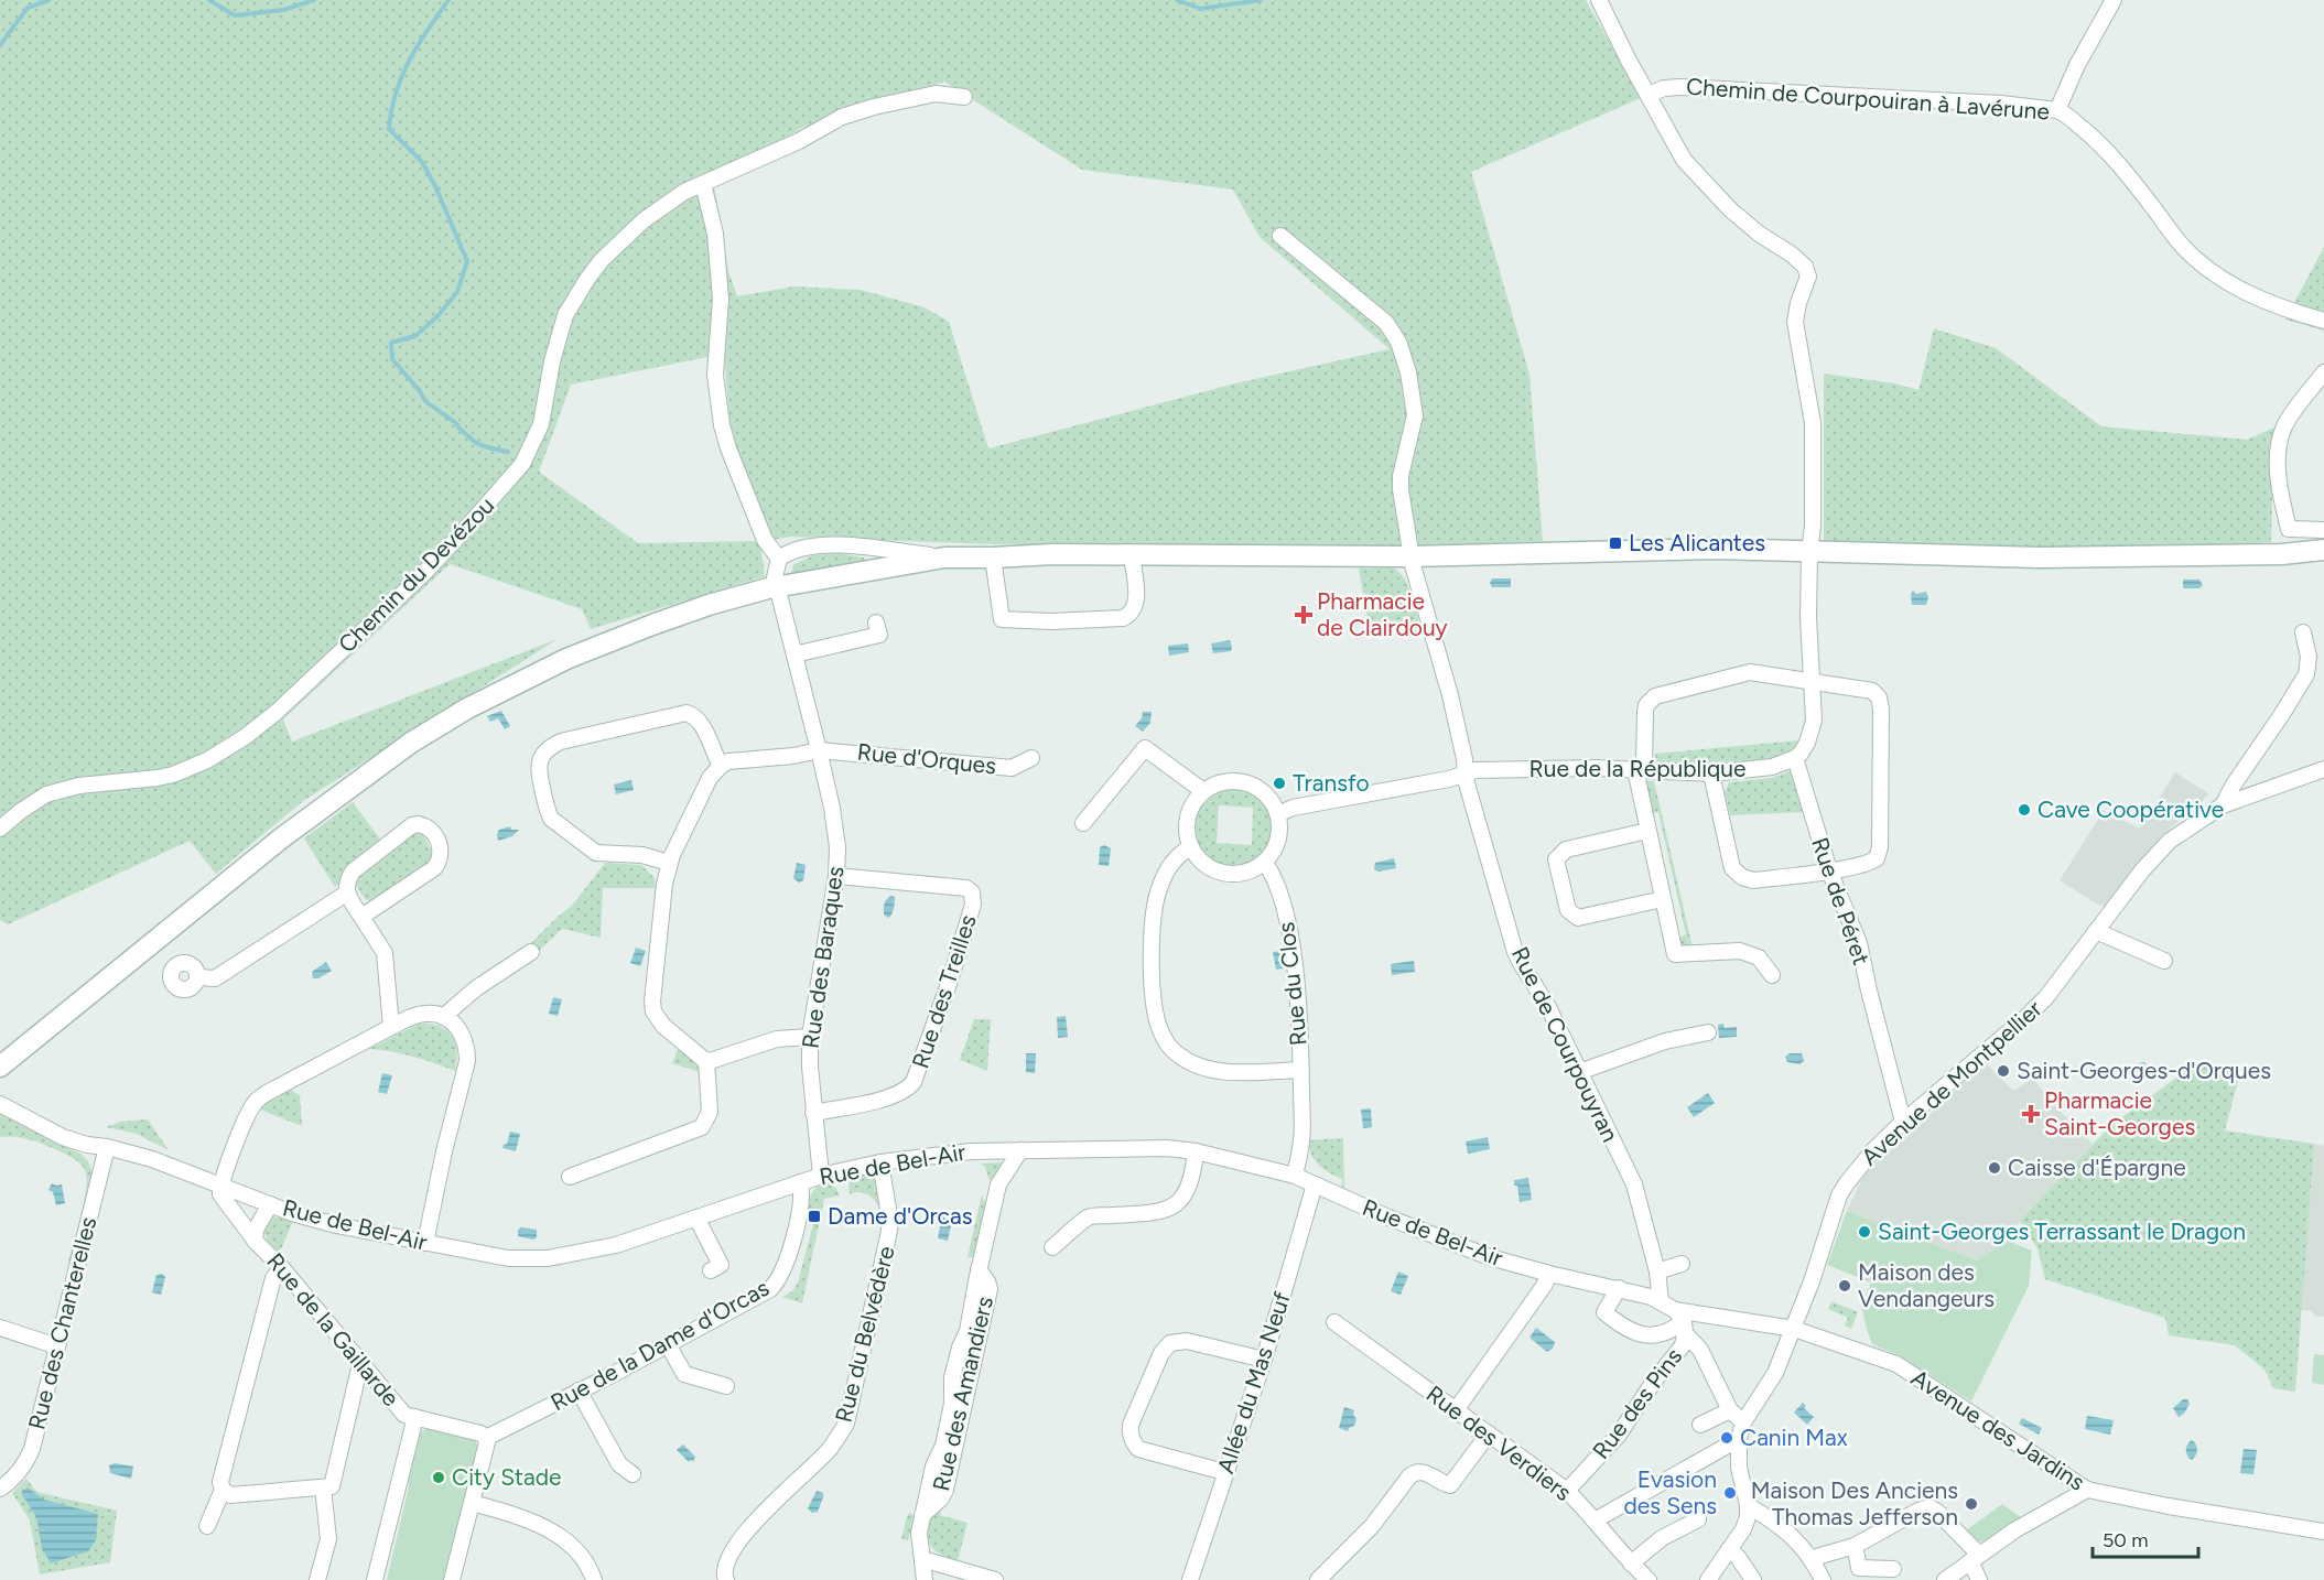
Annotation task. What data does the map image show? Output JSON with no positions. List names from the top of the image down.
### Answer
{
  "streets": {
    "street": [
      "Chemin de Courpouiran à Lavérune",
      "Chemin du Devézou",
      "Rue d'Orques",
      "Rue de la République",
      "Rue de Péret",
      "Rue des Baraques",
      "Rue du Clos",
      "Rue des Treilles",
      "Rue de Courpouyran",
      "Avenue de Montpellier",
      "Rue de Bel-Air",
      "Rue des Chanterelles",
      "Rue de la Gaillarde",
      "Rue du Belvédère",
      "Rue de la Dame d'Orcas",
      "Allée du Mas Neuf",
      "Rue des Amandiers",
      "Rue des Pins",
      "Avenue des Jardins",
      "Rue des Verdiers"
    ]
  },
  "crossings": [
    ["Rue d'Orques", "Rue des Baraques"],
    ["Rue de la République", "Rue de Péret"],
    ["Rue de la République", "Rue du Clos"],
    ["Rue de la République", "Rue de Courpouyran"],
    ["Rue de Péret", "Avenue de Montpellier"],
    ["Rue des Baraques", "Rue des Treilles"],
    ["Rue des Baraques", "Rue de Bel-Air"],
    ["Rue du Clos", "Rue de Bel-Air"],
    ["Rue de Courpouyran", "Rue de Bel-Air"],
    ["Avenue de Montpellier", "Rue de Bel-Air"],
    ["Avenue de Montpellier", "Avenue des Jardins"],
    ["Rue de Bel-Air", "Rue des Chanterelles"],
    ["Rue de Bel-Air", "Rue de la Gaillarde"],
    ["Rue de Bel-Air", "Rue du Belvédère"],
    ["Rue de Bel-Air", "Rue de la Dame d'Orcas"],
    ["Rue de Bel-Air", "Allée du Mas Neuf"],
    ["Rue de Bel-Air", "Rue des Amandiers"],
    ["Rue de Bel-Air", "Rue des Pins"],
    ["Rue de Bel-Air", "Avenue des Jardins"],
    ["Rue de la Gaillarde", "Rue de la Dame d'Orcas"],
    ["Rue des Pins", "Rue des Verdiers"]
  ],
  "places": {
    "transit": ["Les Alicantes", "Dame d'Orcas"],
    "health": ["Pharmacie de Clairdouy", "Pharmacie Saint-Georges"],
    "other": [
      "Transfo",
      "Cave Coopérative",
      "Saint-Georges-d'Orques",
      "Caisse d'Épargne",
      "Saint-Georges Terrassant le Dragon",
      "Maison des Vendangeurs",
      "Canin Max",
      "City Stade",
      "Evasion des Sens",
      "Maison Des Anciens Thomas Jefferson"
    ]
  },
  "scale_bar": "50 m"
}
